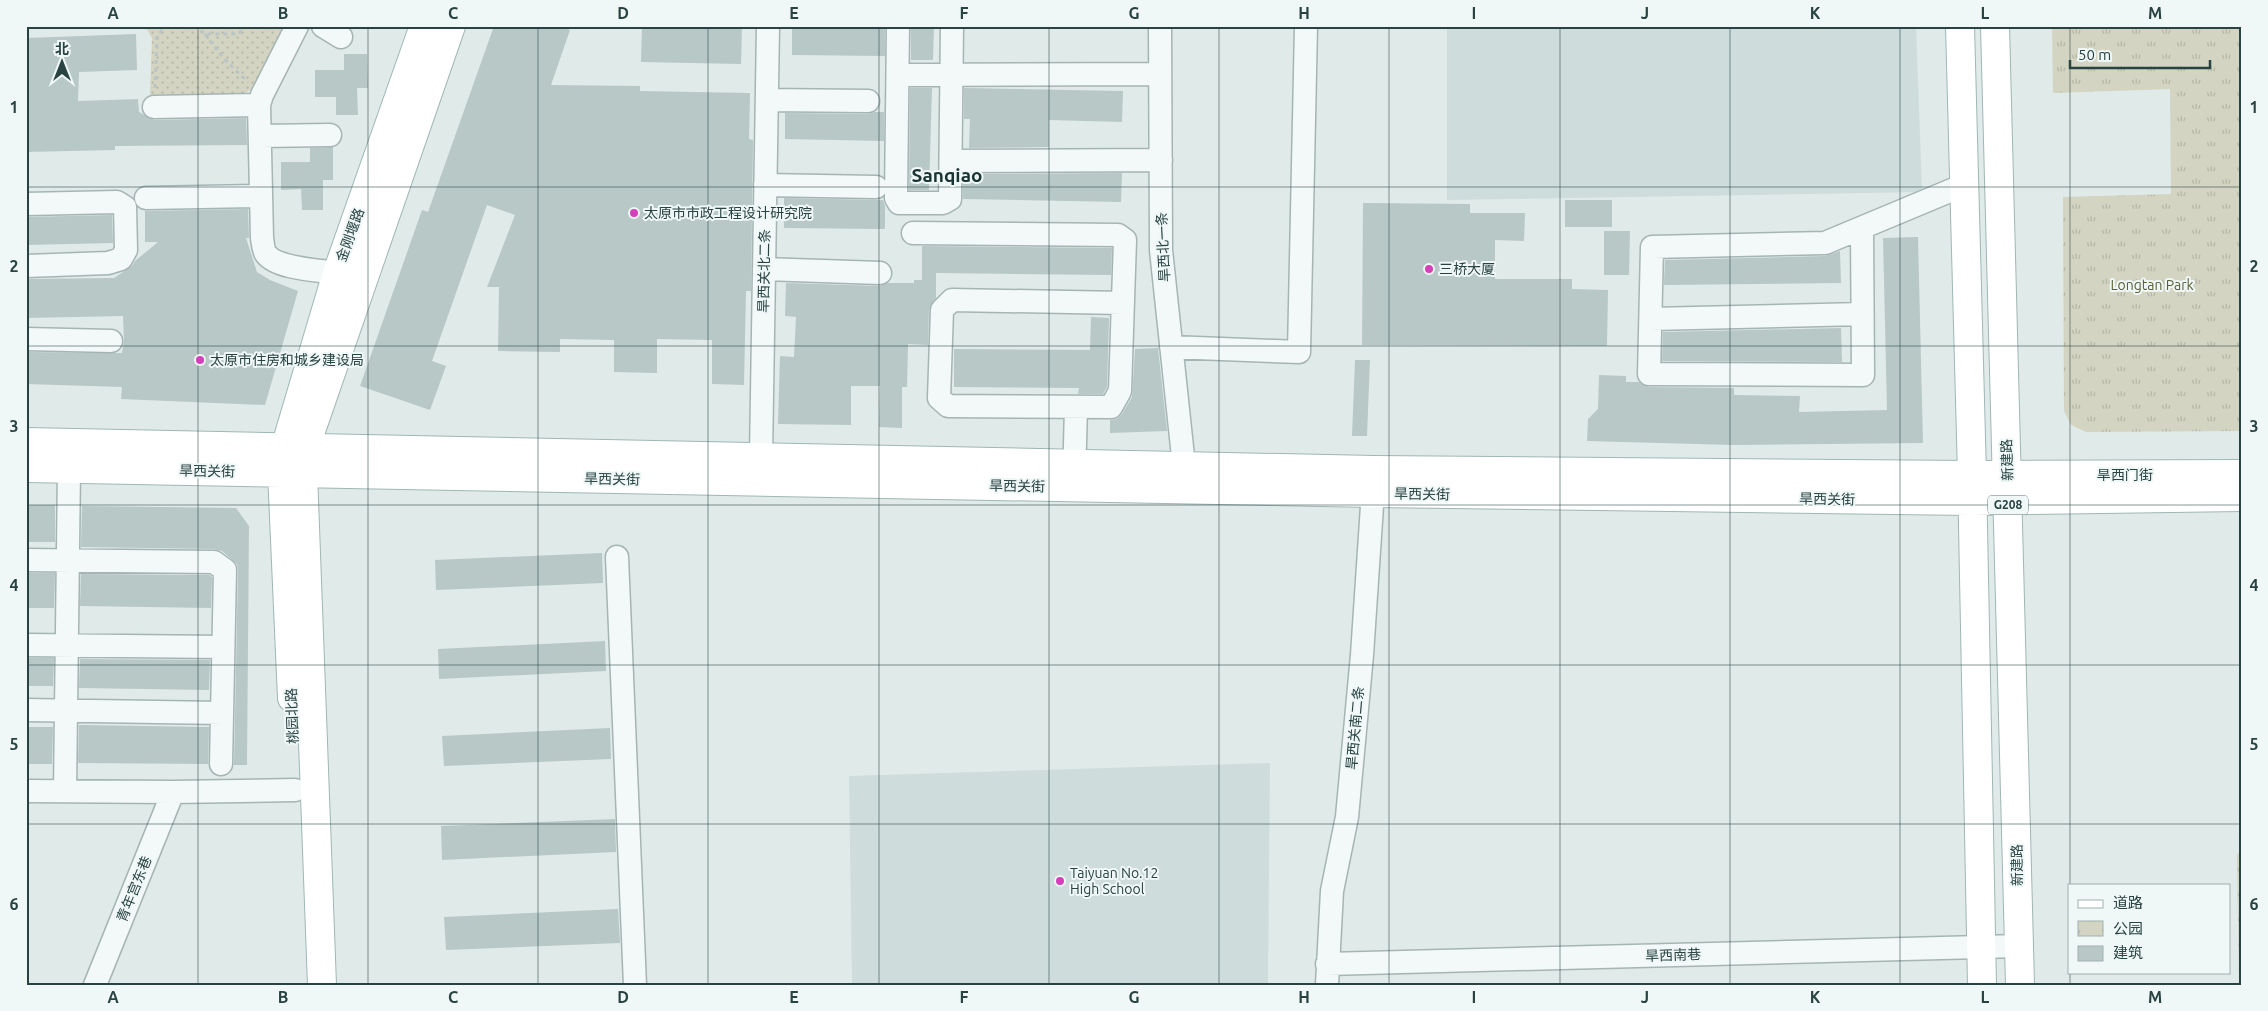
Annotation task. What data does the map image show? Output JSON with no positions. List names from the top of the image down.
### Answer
{
  "streets": {
    "main road": [
      "金刚堰路",
      "新建路",
      "旱西关街",
      "旱西门街",
      "G208",
      "桃园北路"
    ],
    "street": [
      "旱西北一条",
      "旱西关北二条",
      "旱西关南二条",
      "青年宫东巷",
      "旱西南巷"
    ]
  },
  "crossings": [
    ["金刚堰路", "旱西关街"],
    ["金刚堰路", "桃园北路"],
    ["旱西北一条", "旱西关街"],
    ["旱西关北二条", "旱西关街"],
    ["新建路", "旱西关街"],
    ["新建路", "旱西门街"],
    ["新建路", "旱西南巷"],
    ["旱西关街", "旱西门街"],
    ["旱西关街", "G208"],
    ["旱西关街", "桃园北路"],
    ["旱西关街", "旱西关南二条"],
    ["G208", "旱西南巷"],
    ["旱西关南二条", "旱西南巷"]
  ],
  "districts": ["Sanqiao"],
  "parks": ["Longtan Park"],
  "places": [
    "太原市市政工程设计研究院",
    "三桥大厦",
    "太原市住房和城乡建设局",
    "Taiyuan No.12 High School"
  ],
  "legend": ["道路", "公园", "建筑"],
  "scale_bar": "50 m",
  "north": "top",
  "grid": {
    "columns": [
      "A",
      "B",
      "C",
      "D",
      "E",
      "F",
      "G",
      "H",
      "I",
      "J",
      "K",
      "L",
      "M"
    ],
    "rows": [
      "1",
      "2",
      "3",
      "4",
      "5",
      "6"
    ]
  }
}
